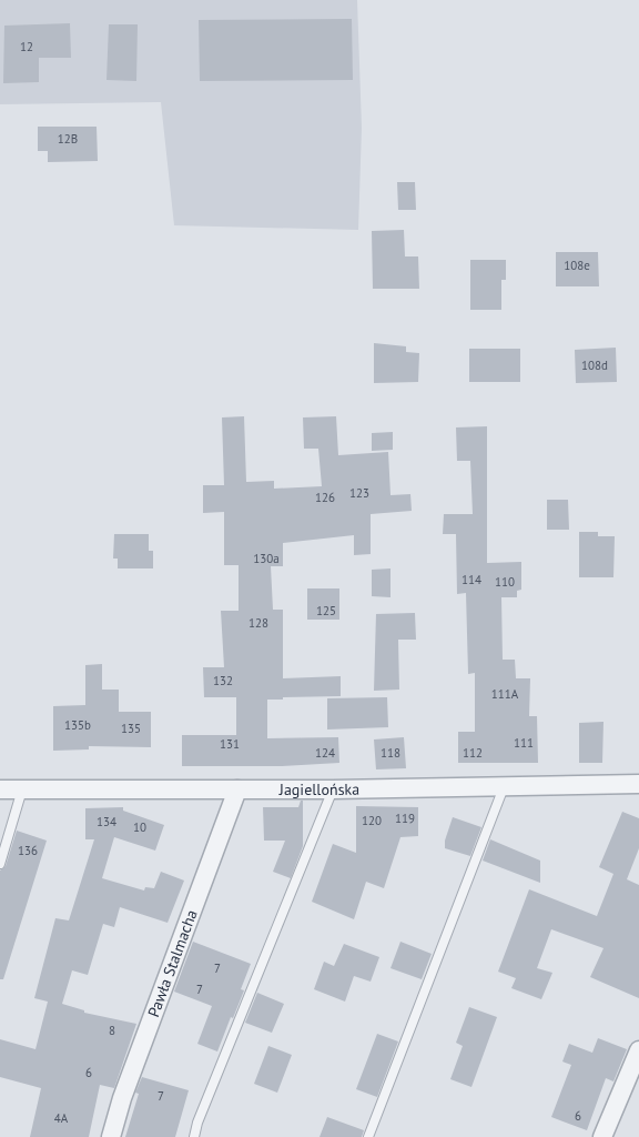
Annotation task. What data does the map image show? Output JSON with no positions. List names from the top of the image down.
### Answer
{
  "streets": {
    "street": ["Jagiellońska", "Pawła Stalmacha"]
  },
  "crossings": [
    ["Jagiellońska", "Pawła Stalmacha"]
  ],
  "house_numbers": [
    "12",
    "12B",
    "108e",
    "108d",
    "123",
    "126",
    "130a",
    "114",
    "110",
    "125",
    "128",
    "132",
    "111A",
    "135b",
    "135",
    "111",
    "131",
    "124",
    "118",
    "112",
    "119",
    "120",
    "134",
    "10",
    "136",
    "7",
    "7",
    "8",
    "6",
    "7",
    "6",
    "4A"
  ]
}
